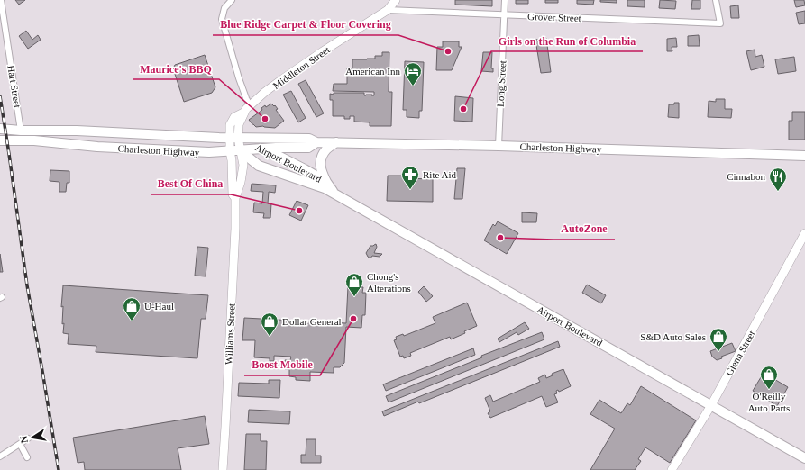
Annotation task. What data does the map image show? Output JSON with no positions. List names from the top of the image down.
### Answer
{
  "streets": {
    "main road": ["Charleston Highway", "Airport Boulevard"],
    "street": [
      "Grover Street",
      "Middleton Street",
      "Long Street",
      "Hart Street",
      "Williams Street",
      "Glenn Street"
    ]
  },
  "crossings": [
    ["Grover Street", "Middleton Street"],
    ["Grover Street", "Long Street"],
    ["Middleton Street", "Charleston Highway"],
    ["Middleton Street", "Airport Boulevard"],
    ["Middleton Street", "Williams Street"],
    ["Long Street", "Charleston Highway"],
    ["Hart Street", "Charleston Highway"],
    ["Charleston Highway", "Airport Boulevard"],
    ["Charleston Highway", "Williams Street"],
    ["Airport Boulevard", "Williams Street"],
    ["Airport Boulevard", "Glenn Street"]
  ],
  "places": {
    "other": [
      "Blue Ridge Carpet & Floor Covering",
      "Girls on the Run of Columbia",
      "Maurice's BBQ",
      "Best Of China",
      "AutoZone",
      "Boost Mobile"
    ],
    "hotel": ["American Inn"],
    "pharmacy": ["Rite Aid"],
    "restaurant": ["Cinnabon"],
    "shop": [
      "Chong's Alterations",
      "U-Haul",
      "Dollar General",
      "S&D Auto Sales",
      "O'Reilly Auto Parts"
    ]
  },
  "north": "left"
}
